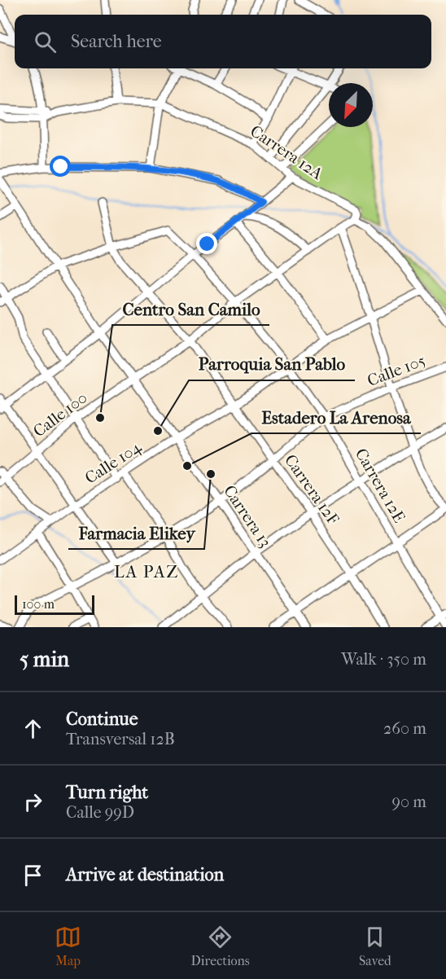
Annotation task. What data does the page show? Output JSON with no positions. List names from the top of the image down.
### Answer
{
  "streets": {
    "street": [
      "Carrera 12A",
      "Calle 105",
      "Calle 100",
      "Calle 104",
      "Carrera 12E",
      "Carrera 12F",
      "Carrera 13"
    ]
  },
  "crossings": [
    ["Carrera 12A", "Calle 100"],
    ["Carrera 12A", "Calle 104"],
    ["Calle 105", "Carrera 12E"],
    ["Calle 105", "Carrera 12F"],
    ["Calle 105", "Carrera 13"],
    ["Calle 100", "Carrera 12E"],
    ["Calle 100", "Carrera 12F"],
    ["Calle 100", "Carrera 13"],
    ["Calle 104", "Carrera 12E"],
    ["Calle 104", "Carrera 12F"],
    ["Calle 104", "Carrera 13"],
    ["Carrera 12E", "Carrera 12F"]
  ],
  "districts": ["LA PAZ"],
  "places": [
    "Centro San Camilo",
    "Parroquia San Pablo",
    "Estadero La Arenosa",
    "Farmacia Elikey"
  ],
  "scale_bar": "100 m",
  "north": "bottom left",
  "page": {
    "search": "Search here",
    "scale": "100 m",
    "heading": ["5 min", "Walk · 350 m"],
    "list": [
      ["Continue", "Transversal 12B", "260 m"],
      ["Turn right", "Calle 99D", "90 m"],
      "Arrive at destination"
    ],
    "nav": ["Map", "Directions", "Saved"]
  }
}
